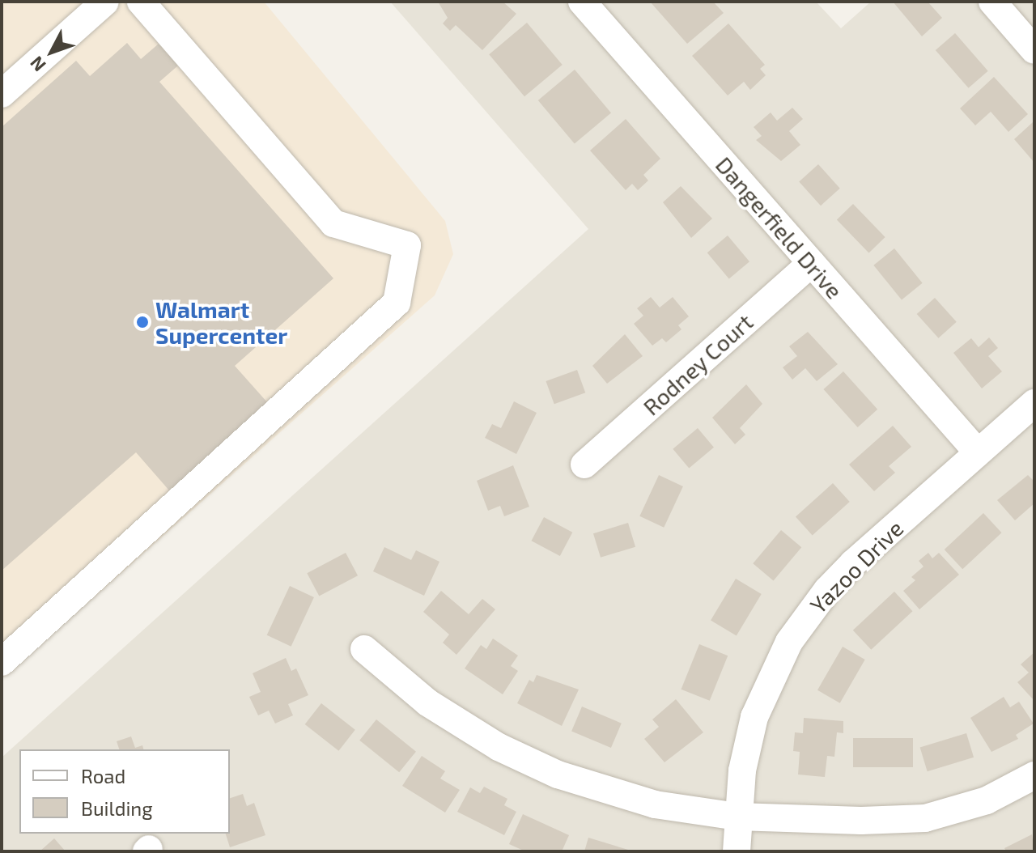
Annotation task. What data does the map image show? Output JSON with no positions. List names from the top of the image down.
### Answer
{
  "streets": {
    "street": ["Dangerfield Drive", "Rodney Court", "Yazoo Drive"]
  },
  "crossings": [
    ["Dangerfield Drive", "Rodney Court"],
    ["Dangerfield Drive", "Yazoo Drive"]
  ],
  "places": ["Walmart Supercenter"],
  "legend": ["Road", "Building"],
  "north": "bottom left"
}
